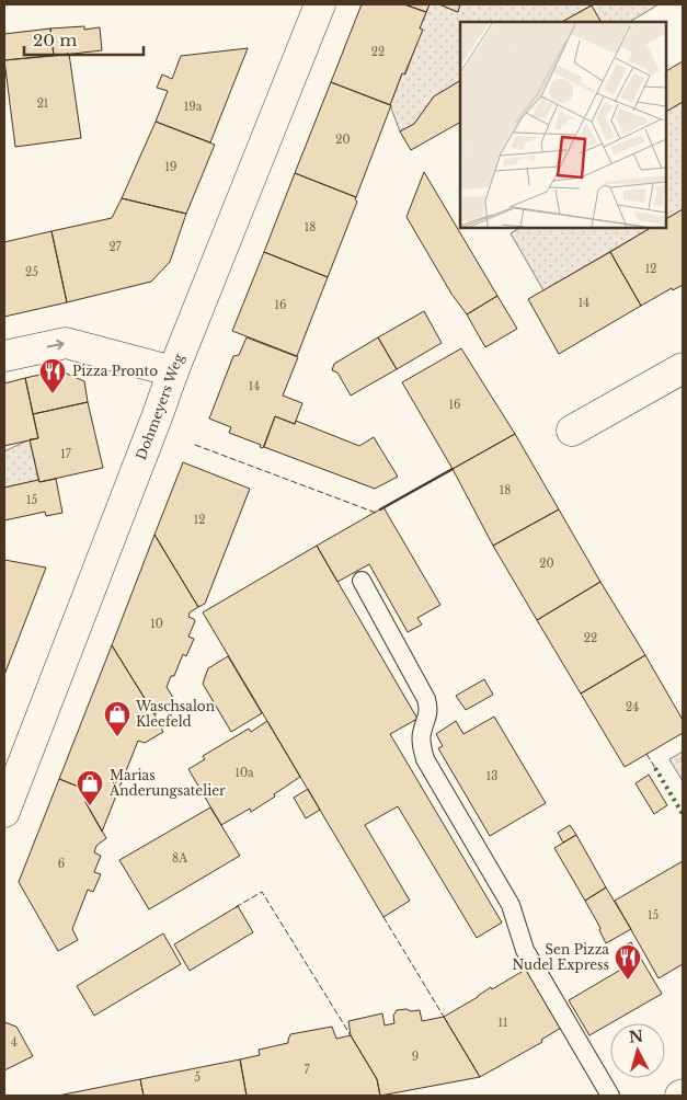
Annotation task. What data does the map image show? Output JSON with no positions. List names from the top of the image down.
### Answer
{
  "streets": {
    "street": ["Dohmeyers Weg"]
  },
  "places": {
    "restaurant": ["Pizza Pronto", "Sen Pizza Nudel Express"],
    "shop": ["Waschsalon Kleefeld", "Marias Änderungsatelier"]
  },
  "house_numbers": [
    "22",
    "21",
    "19a",
    "20",
    "19",
    "18",
    "27",
    "12",
    "25",
    "14",
    "16",
    "14",
    "16",
    "17",
    "18",
    "15",
    "12",
    "20",
    "10",
    "22",
    "24",
    "10a",
    "13",
    "8A",
    "6",
    "15",
    "11",
    "4",
    "9",
    "7",
    "5"
  ],
  "scale_bar": "20 m",
  "north": "top"
}
